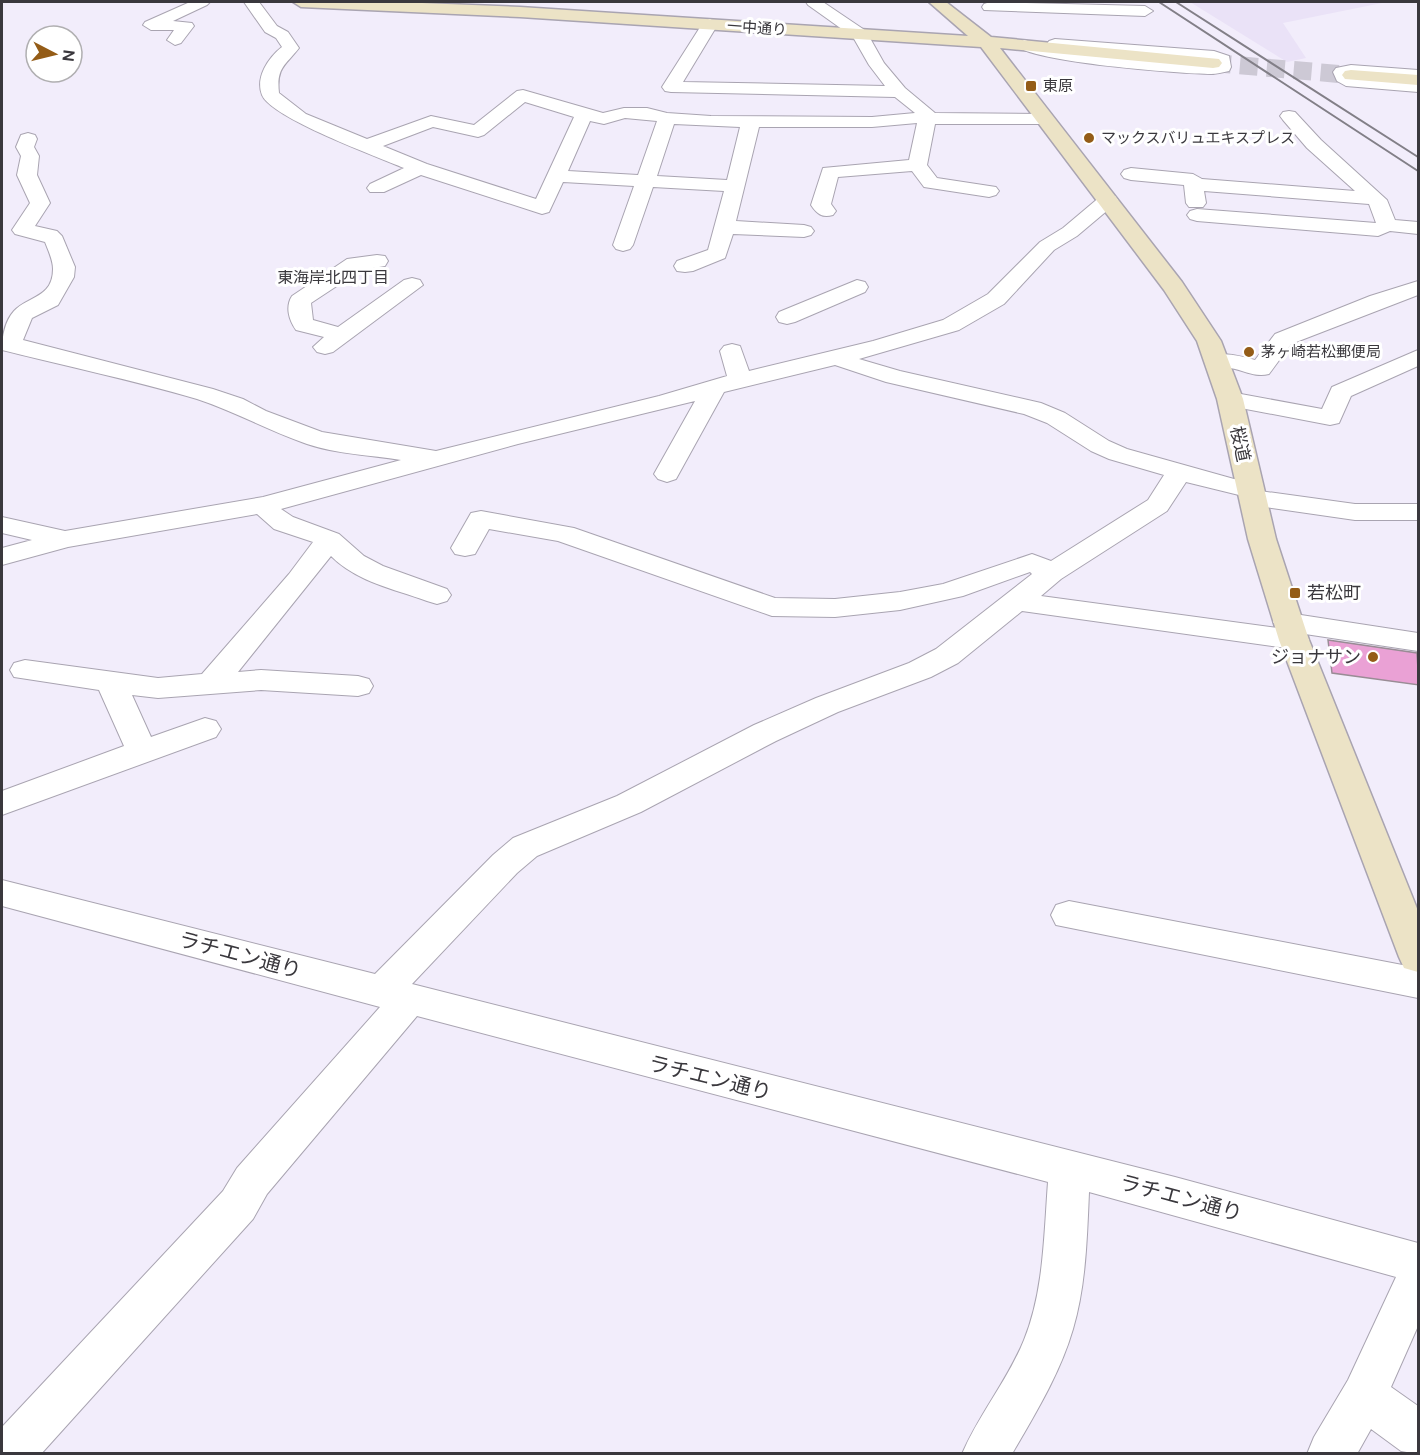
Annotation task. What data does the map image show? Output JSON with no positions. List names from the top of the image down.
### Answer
{
  "streets": {
    "street": ["一中通り", "桜道", "ラチエン通り"]
  },
  "crossings": [
    ["一中通り", "桜道"]
  ],
  "districts": ["東海岸北四丁目"],
  "places": {
    "transit": ["東原", "若松町"],
    "other": ["マックスバリュエキスプレス", "茅ヶ崎若松郵便局", "ジョナサン"]
  },
  "north": "right"
}
